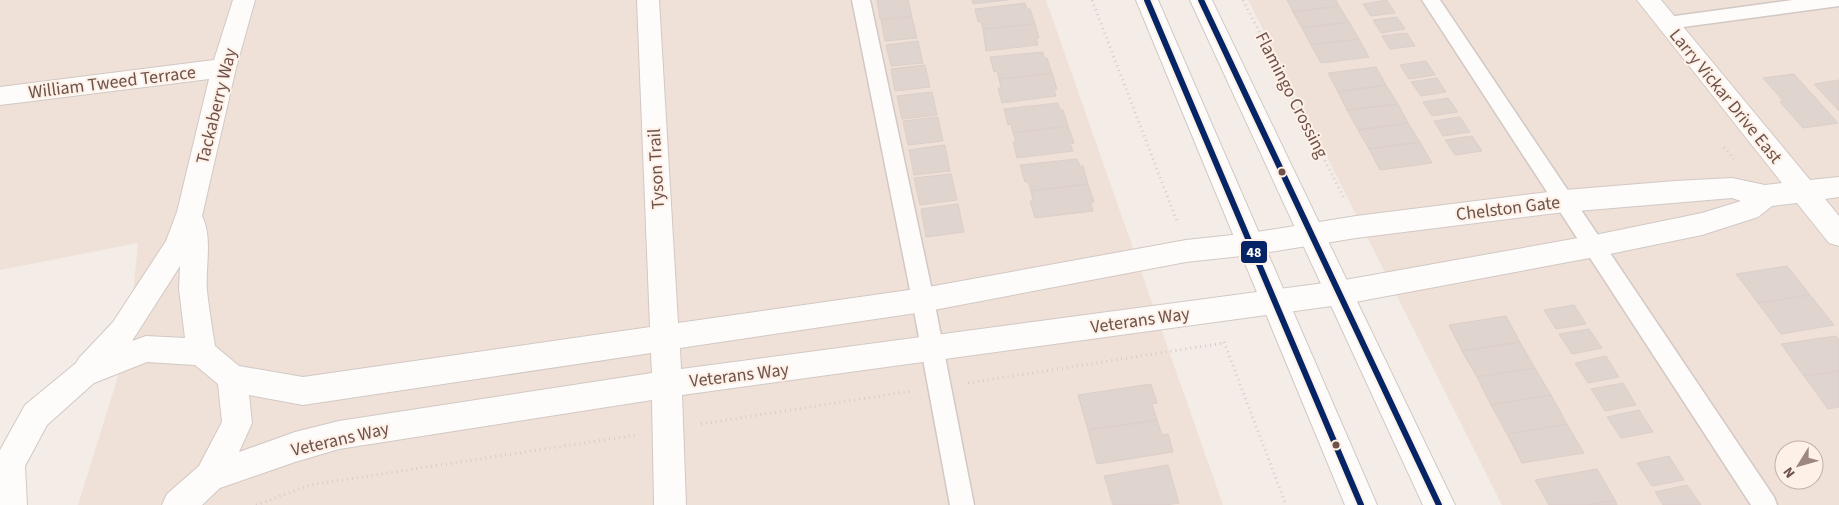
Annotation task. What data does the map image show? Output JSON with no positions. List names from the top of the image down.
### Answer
{
  "streets": {
    "street": [
      "William Tweed Terrace",
      "Larry Vickar Drive East",
      "Tackaberry Way",
      "Tyson Trail",
      "Chelston Gate",
      "Veterans Way"
    ],
    "path": ["Flamingo Crossing"]
  },
  "crossings": [
    ["William Tweed Terrace", "Tackaberry Way"],
    ["Larry Vickar Drive East", "Chelston Gate"],
    ["Tyson Trail", "Veterans Way"]
  ],
  "lines": ["transit line 48"],
  "north": "bottom left"
}
